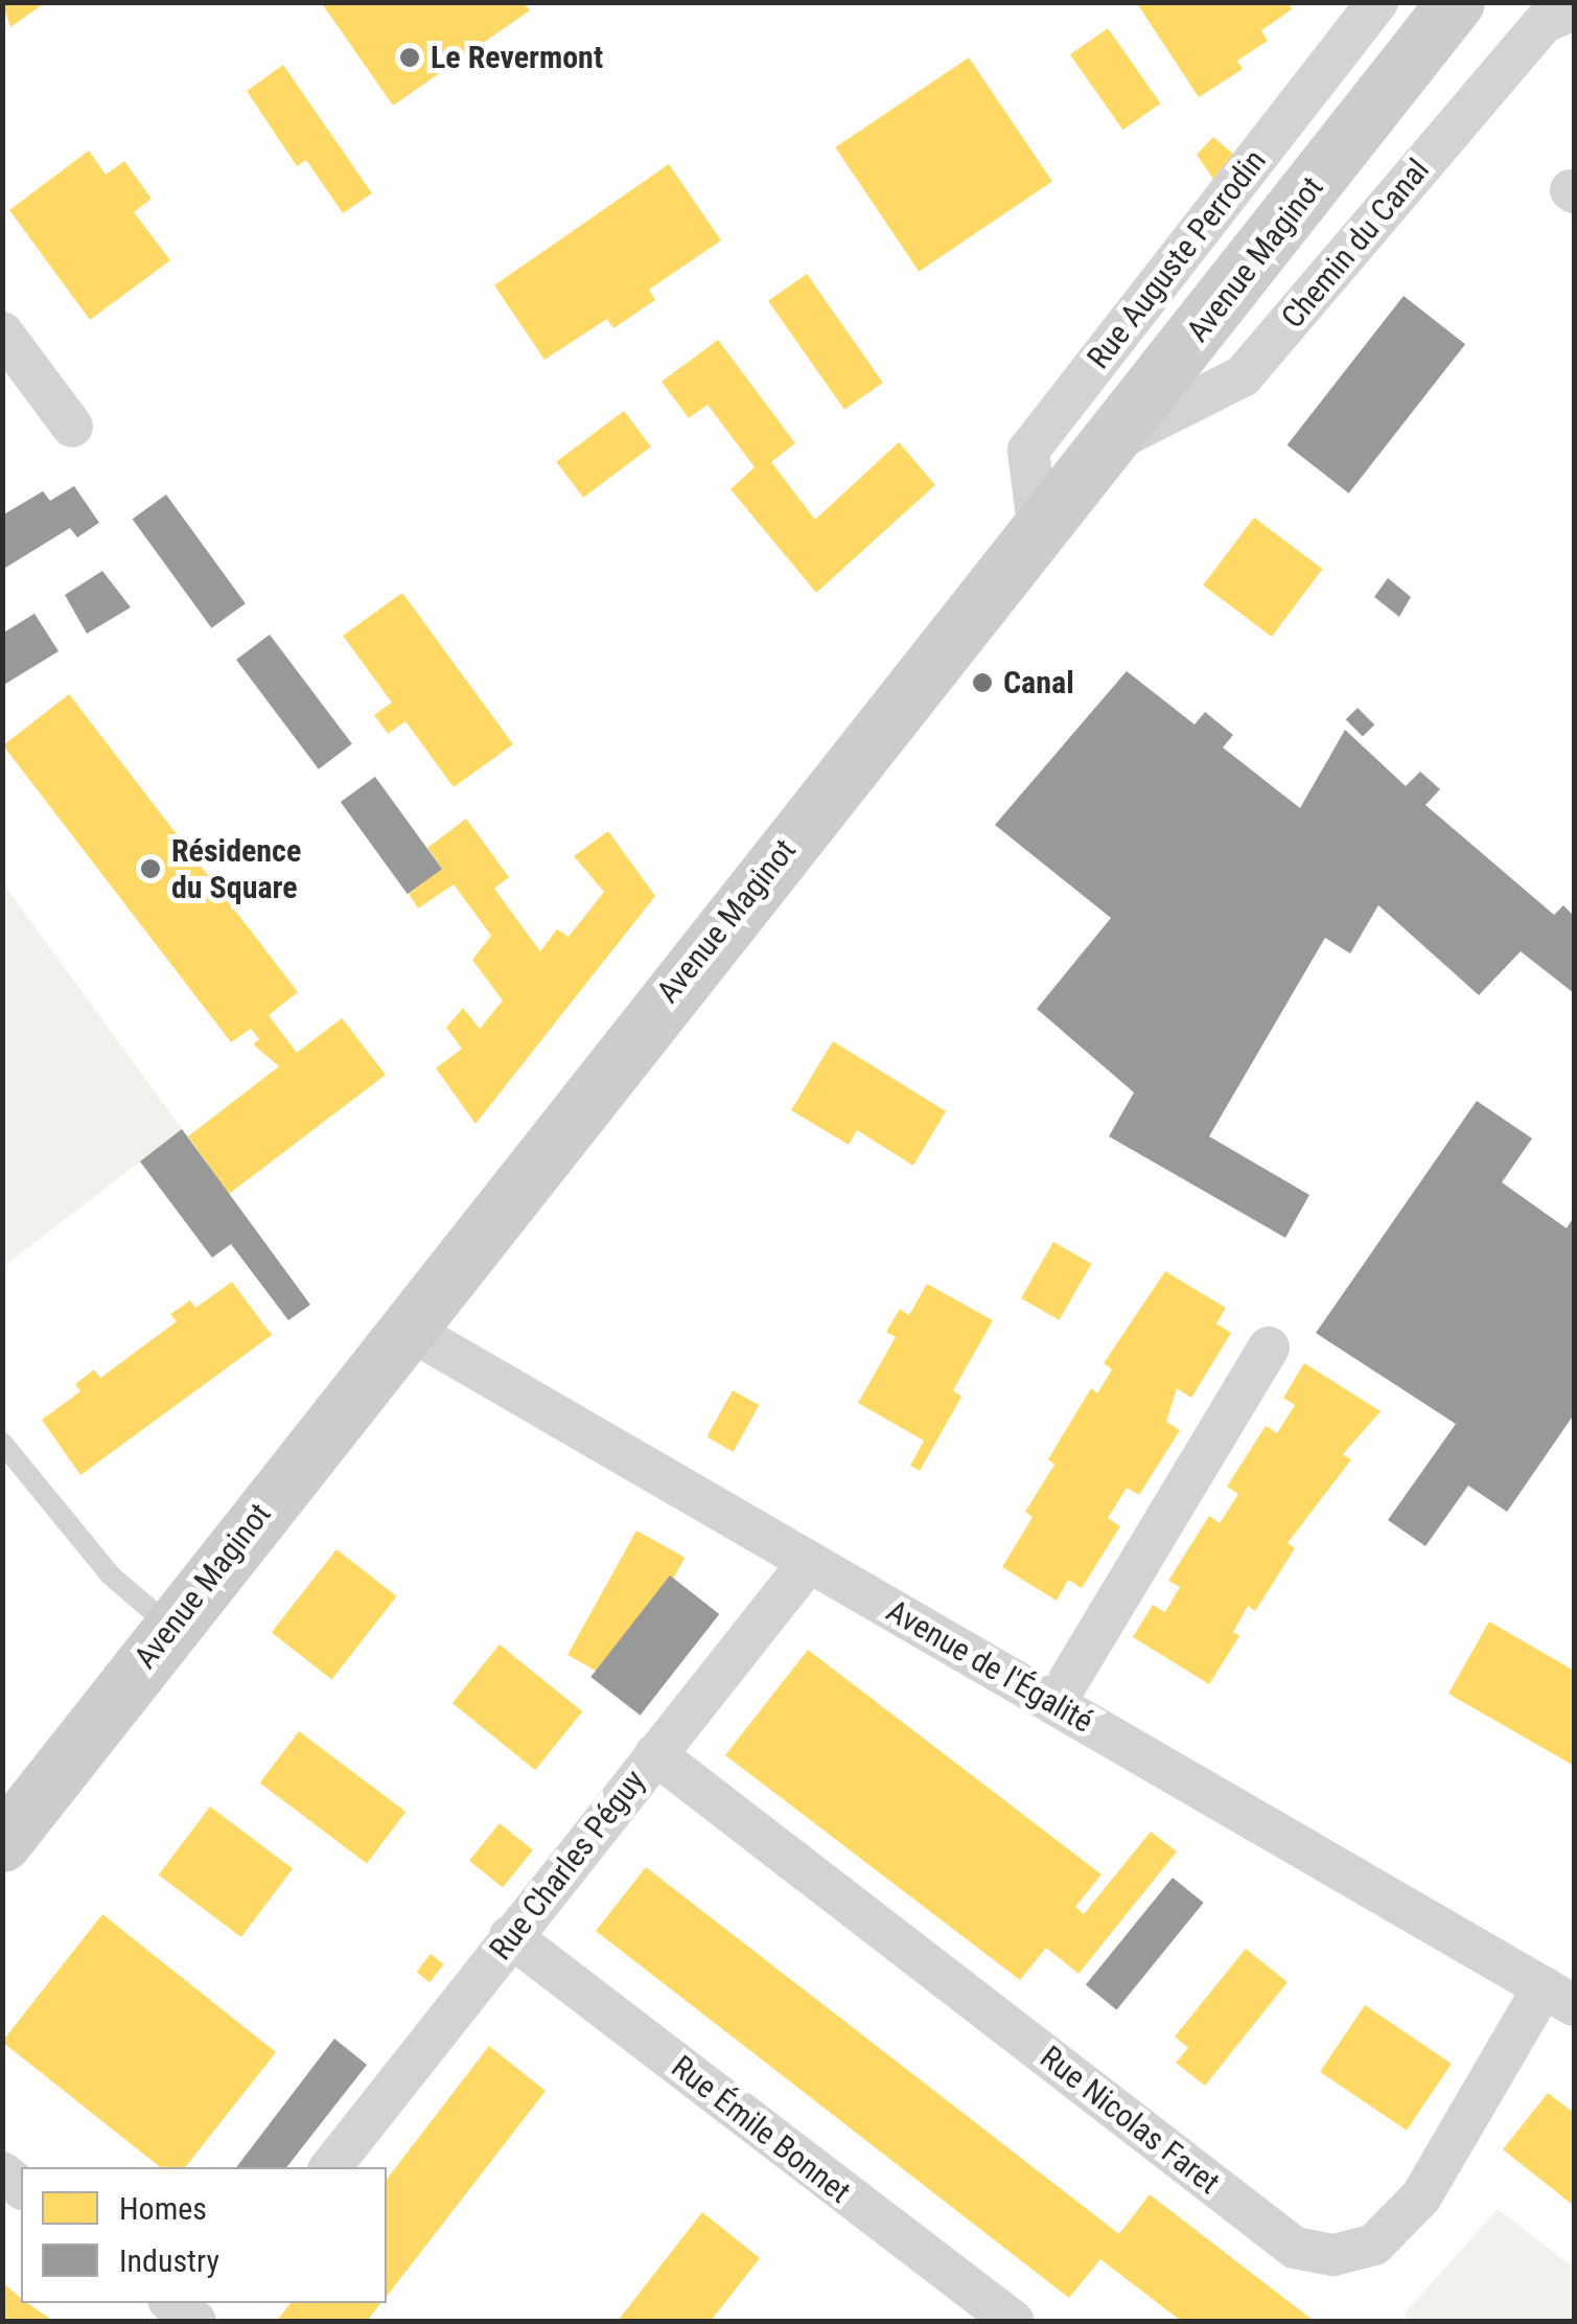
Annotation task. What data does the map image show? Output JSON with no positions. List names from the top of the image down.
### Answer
{
  "streets": {
    "main road": ["Avenue Maginot"],
    "street": [
      "Chemin du Canal",
      "Rue Auguste Perrodin",
      "Avenue de l'Égalité",
      "Rue Charles Péguy",
      "Rue Nicolas Faret",
      "Rue Émile Bonnet"
    ]
  },
  "crossings": [
    ["Chemin du Canal", "Avenue Maginot"],
    ["Rue Auguste Perrodin", "Avenue Maginot"],
    ["Avenue Maginot", "Avenue de l'Égalité"],
    ["Avenue de l'Égalité", "Rue Charles Péguy"],
    ["Avenue de l'Égalité", "Rue Nicolas Faret"],
    ["Rue Charles Péguy", "Rue Nicolas Faret"],
    ["Rue Charles Péguy", "Rue Émile Bonnet"]
  ],
  "places": ["Le Revermont", "Canal", "Résidence du Square"],
  "legend": ["Homes", "Industry"]
}
